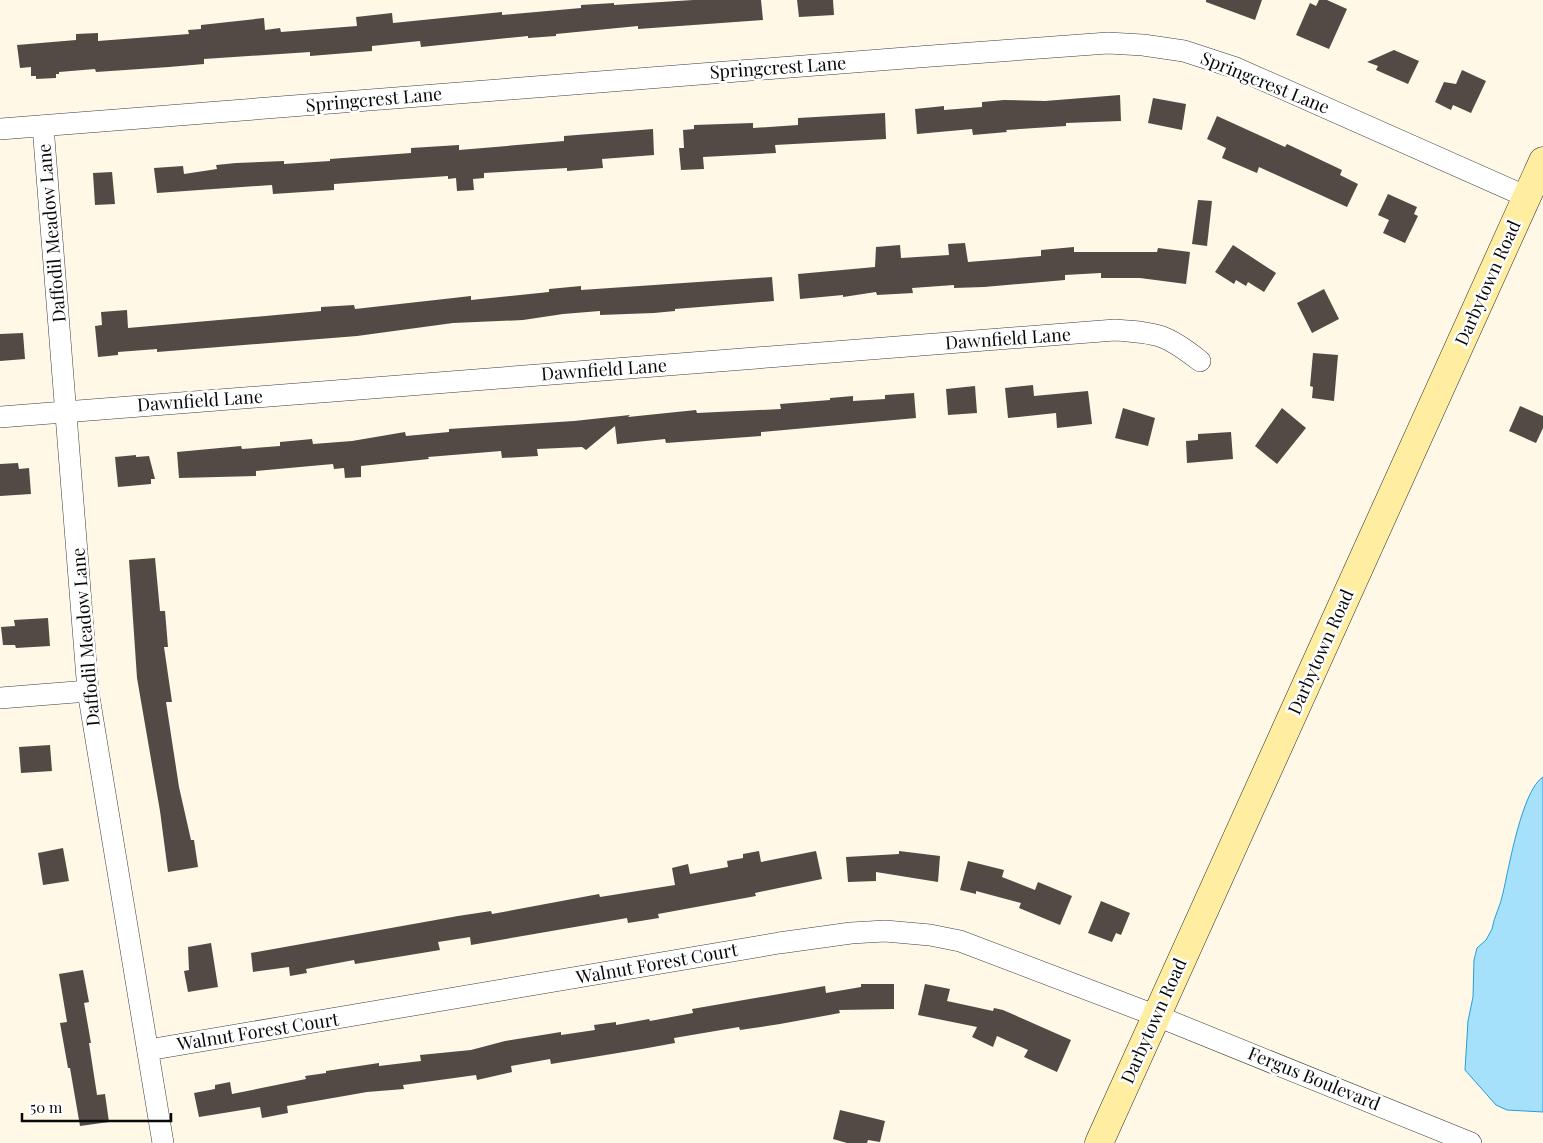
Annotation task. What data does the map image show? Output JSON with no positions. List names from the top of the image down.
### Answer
{
  "streets": {
    "main road": ["Darbytown Road"],
    "street": [
      "Springcrest Lane",
      "Daffodil Meadow Lane",
      "Dawnfield Lane",
      "Walnut Forest Court",
      "Fergus Boulevard"
    ]
  },
  "crossings": [
    ["Springcrest Lane", "Daffodil Meadow Lane"],
    ["Springcrest Lane", "Darbytown Road"],
    ["Daffodil Meadow Lane", "Dawnfield Lane"],
    ["Daffodil Meadow Lane", "Walnut Forest Court"],
    ["Darbytown Road", "Walnut Forest Court"],
    ["Darbytown Road", "Fergus Boulevard"],
    ["Walnut Forest Court", "Fergus Boulevard"]
  ],
  "scale_bar": "50 m"
}
